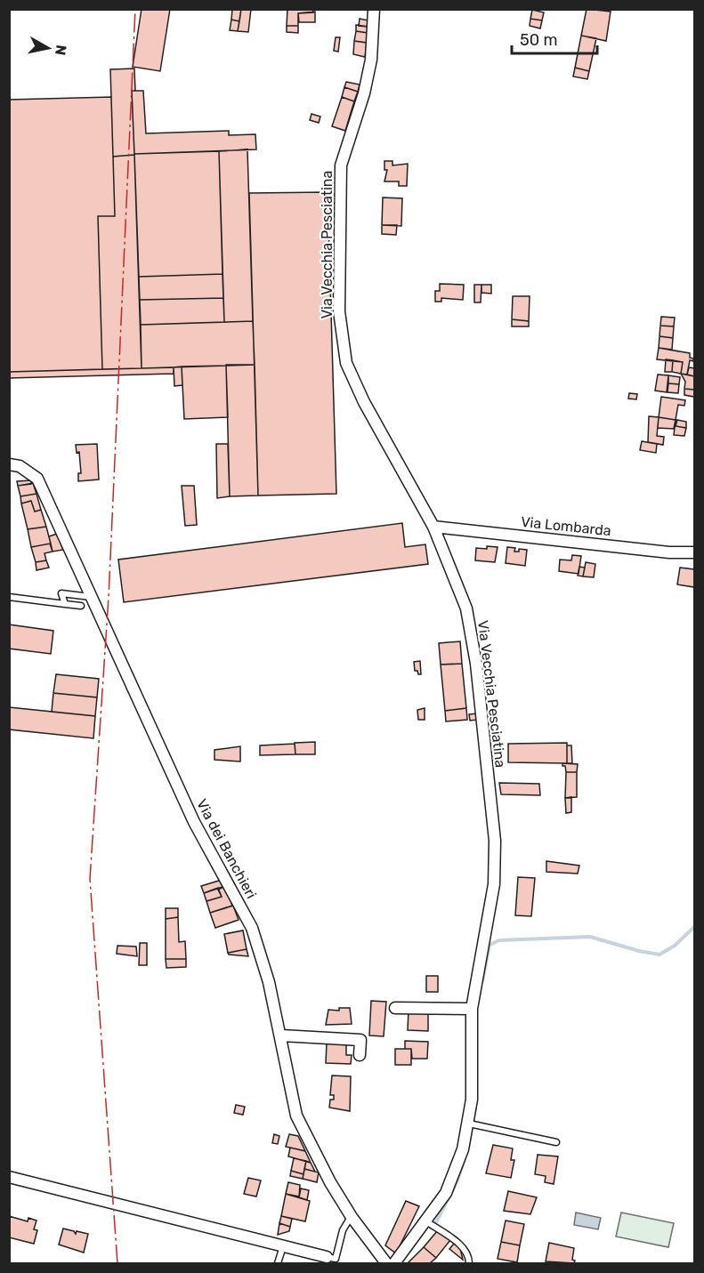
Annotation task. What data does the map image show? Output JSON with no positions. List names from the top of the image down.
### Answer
{
  "streets": {
    "street": ["Via Vecchia Pesciatina", "Via Lombarda", "Via dei Banchieri"]
  },
  "crossings": [
    ["Via Vecchia Pesciatina", "Via Lombarda"]
  ],
  "scale_bar": "50 m",
  "north": "right"
}
